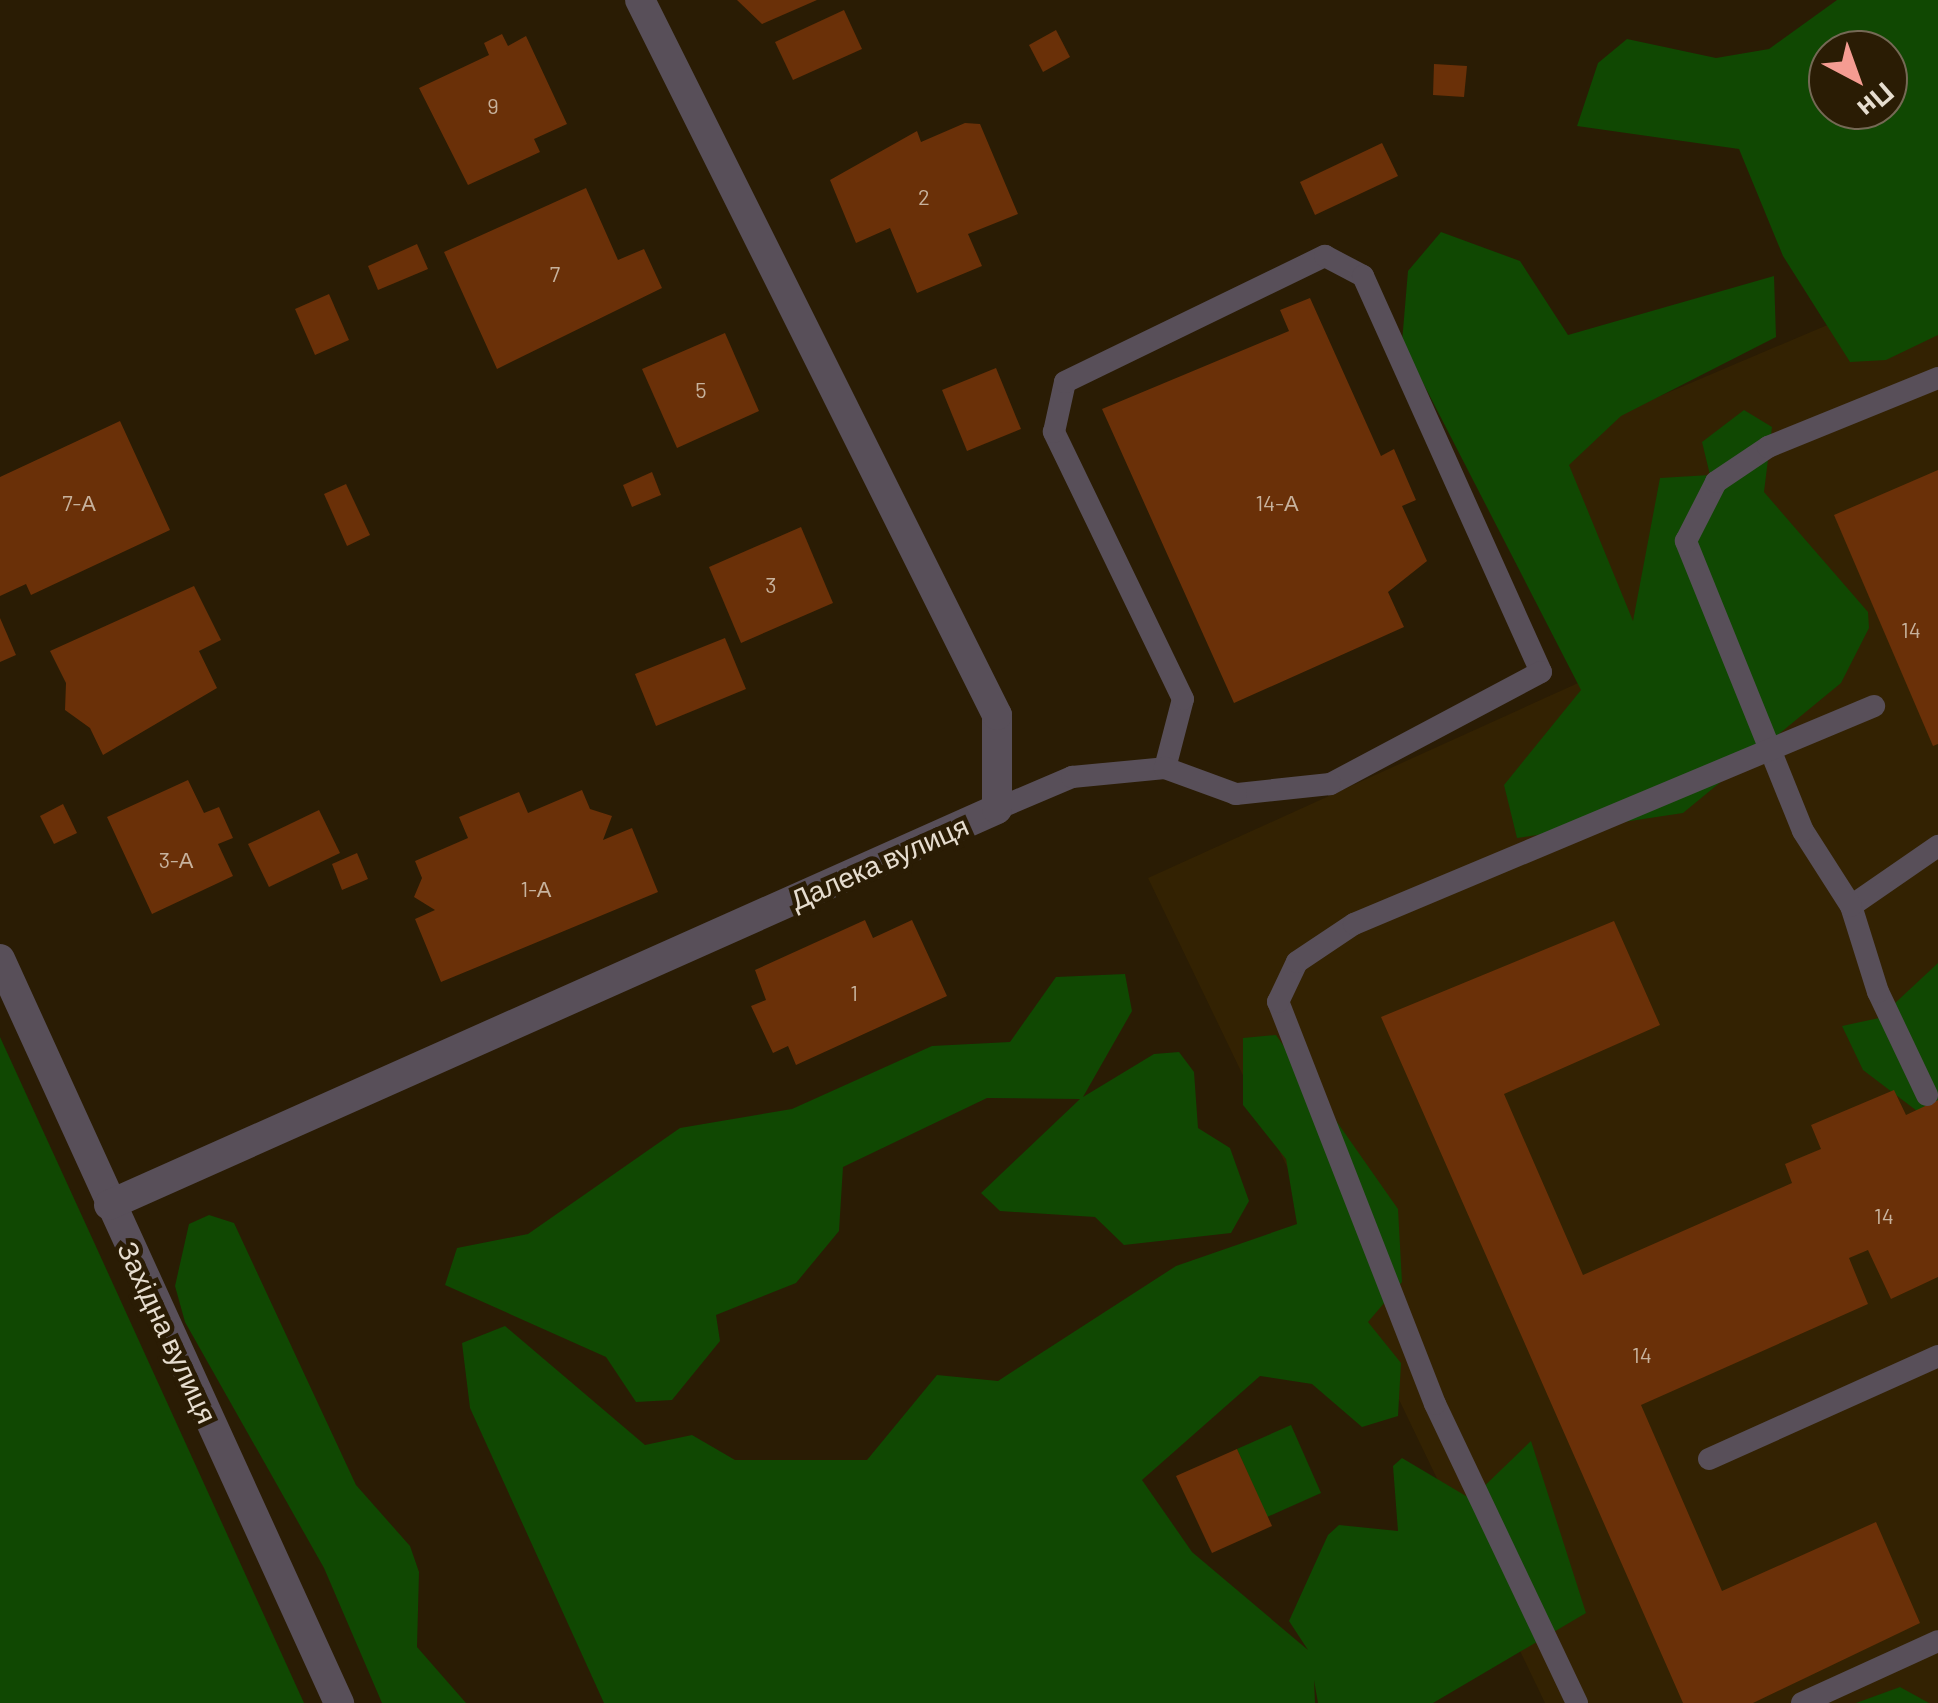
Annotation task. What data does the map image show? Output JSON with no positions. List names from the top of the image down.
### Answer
{
  "streets": {
    "street": ["Далека вулиця", "Західна вулиця"]
  },
  "crossings": [
    ["Далека вулиця", "Західна вулиця"]
  ],
  "house_numbers": [
    "9",
    "2",
    "7",
    "5",
    "7-А",
    "14-А",
    "3",
    "14",
    "3-А",
    "1-А",
    "1",
    "14",
    "14"
  ],
  "north": "bottom right"
}
